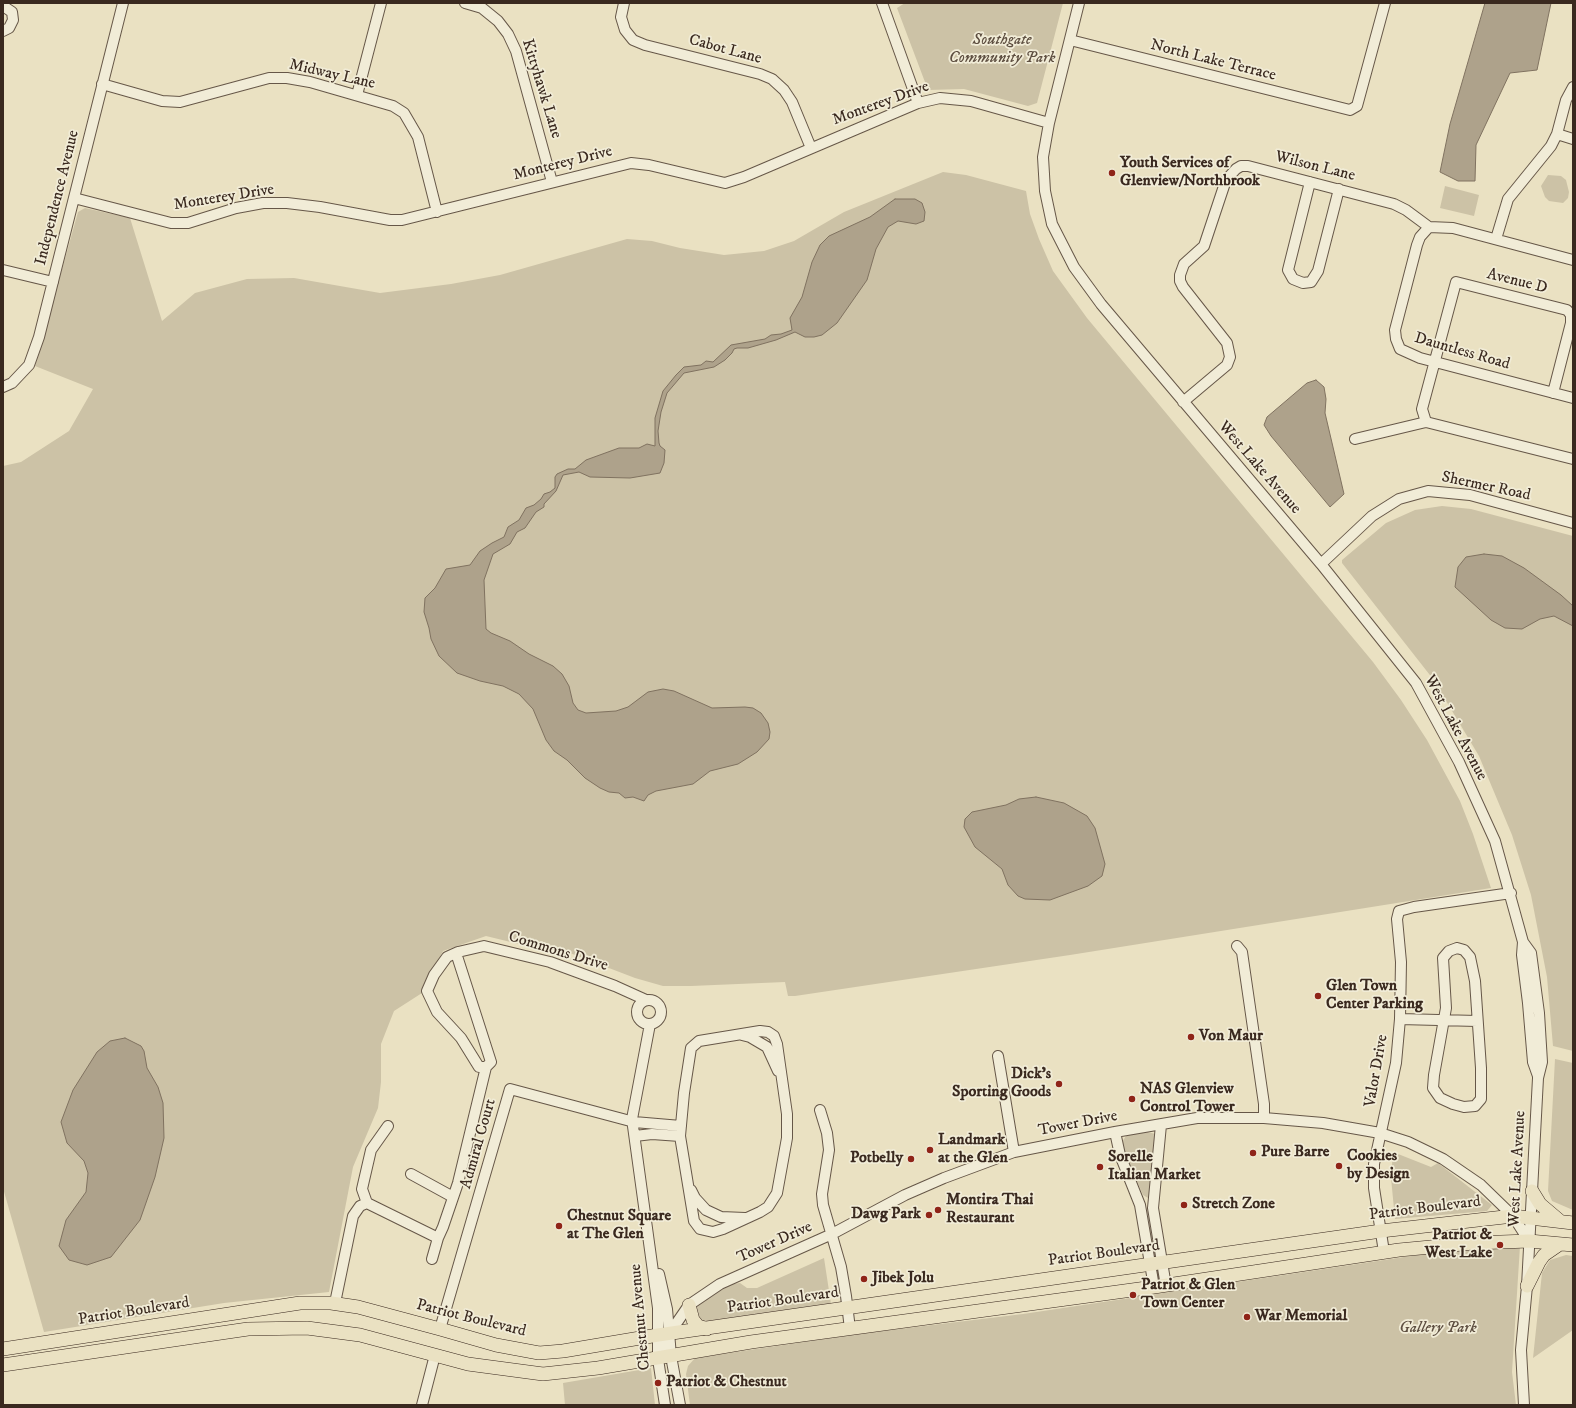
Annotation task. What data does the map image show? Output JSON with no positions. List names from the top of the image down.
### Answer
{
  "streets": {
    "main road": ["Patriot Boulevard"],
    "street": [
      "Cabot Lane",
      "North Lake Terrace",
      "Midway Lane",
      "Kittyhawk Lane",
      "Monterey Drive",
      "Wilson Lane",
      "Independence Avenue",
      "Avenue D",
      "Dauntless Road",
      "West Lake Avenue",
      "Shermer Road",
      "Commons Drive",
      "Valor Drive",
      "Tower Drive",
      "Admiral Court",
      "Chestnut Avenue"
    ]
  },
  "crossings": [
    ["Cabot Lane", "Monterey Drive"],
    ["North Lake Terrace", "West Lake Avenue"],
    ["Midway Lane", "Monterey Drive"],
    ["Midway Lane", "Independence Avenue"],
    ["Kittyhawk Lane", "Monterey Drive"],
    ["Monterey Drive", "Independence Avenue"],
    ["Monterey Drive", "West Lake Avenue"],
    ["Wilson Lane", "Dauntless Road"],
    ["Wilson Lane", "West Lake Avenue"],
    ["Avenue D", "Dauntless Road"],
    ["West Lake Avenue", "Shermer Road"],
    ["West Lake Avenue", "Valor Drive"],
    ["West Lake Avenue", "Tower Drive"],
    ["West Lake Avenue", "Patriot Boulevard"],
    ["Commons Drive", "Chestnut Avenue"],
    ["Valor Drive", "Tower Drive"],
    ["Valor Drive", "Patriot Boulevard"],
    ["Tower Drive", "Patriot Boulevard"],
    ["Tower Drive", "Chestnut Avenue"],
    ["Admiral Court", "Patriot Boulevard"],
    ["Admiral Court", "Chestnut Avenue"],
    ["Patriot Boulevard", "Chestnut Avenue"]
  ],
  "parks": ["Southgate Community Park", "Gallery Park"],
  "places": [
    "Youth Services of Glenview/Northbrook",
    "Glen Town Center Parking",
    "Von Maur",
    "Dick's Sporting Goods",
    "NAS Glenview Control Tower",
    "Landmark at the Glen",
    "Pure Barre",
    "Potbelly",
    "Cookies by Design",
    "Sorelle Italian Market",
    "Stretch Zone",
    "Montira Thai Restaurant",
    "Dawg Park",
    "Chestnut Square at The Glen",
    "Patriot & West Lake",
    "Jibek Jolu",
    "Patriot & Glen Town Center",
    "War Memorial",
    "Patriot & Chestnut"
  ]
}
